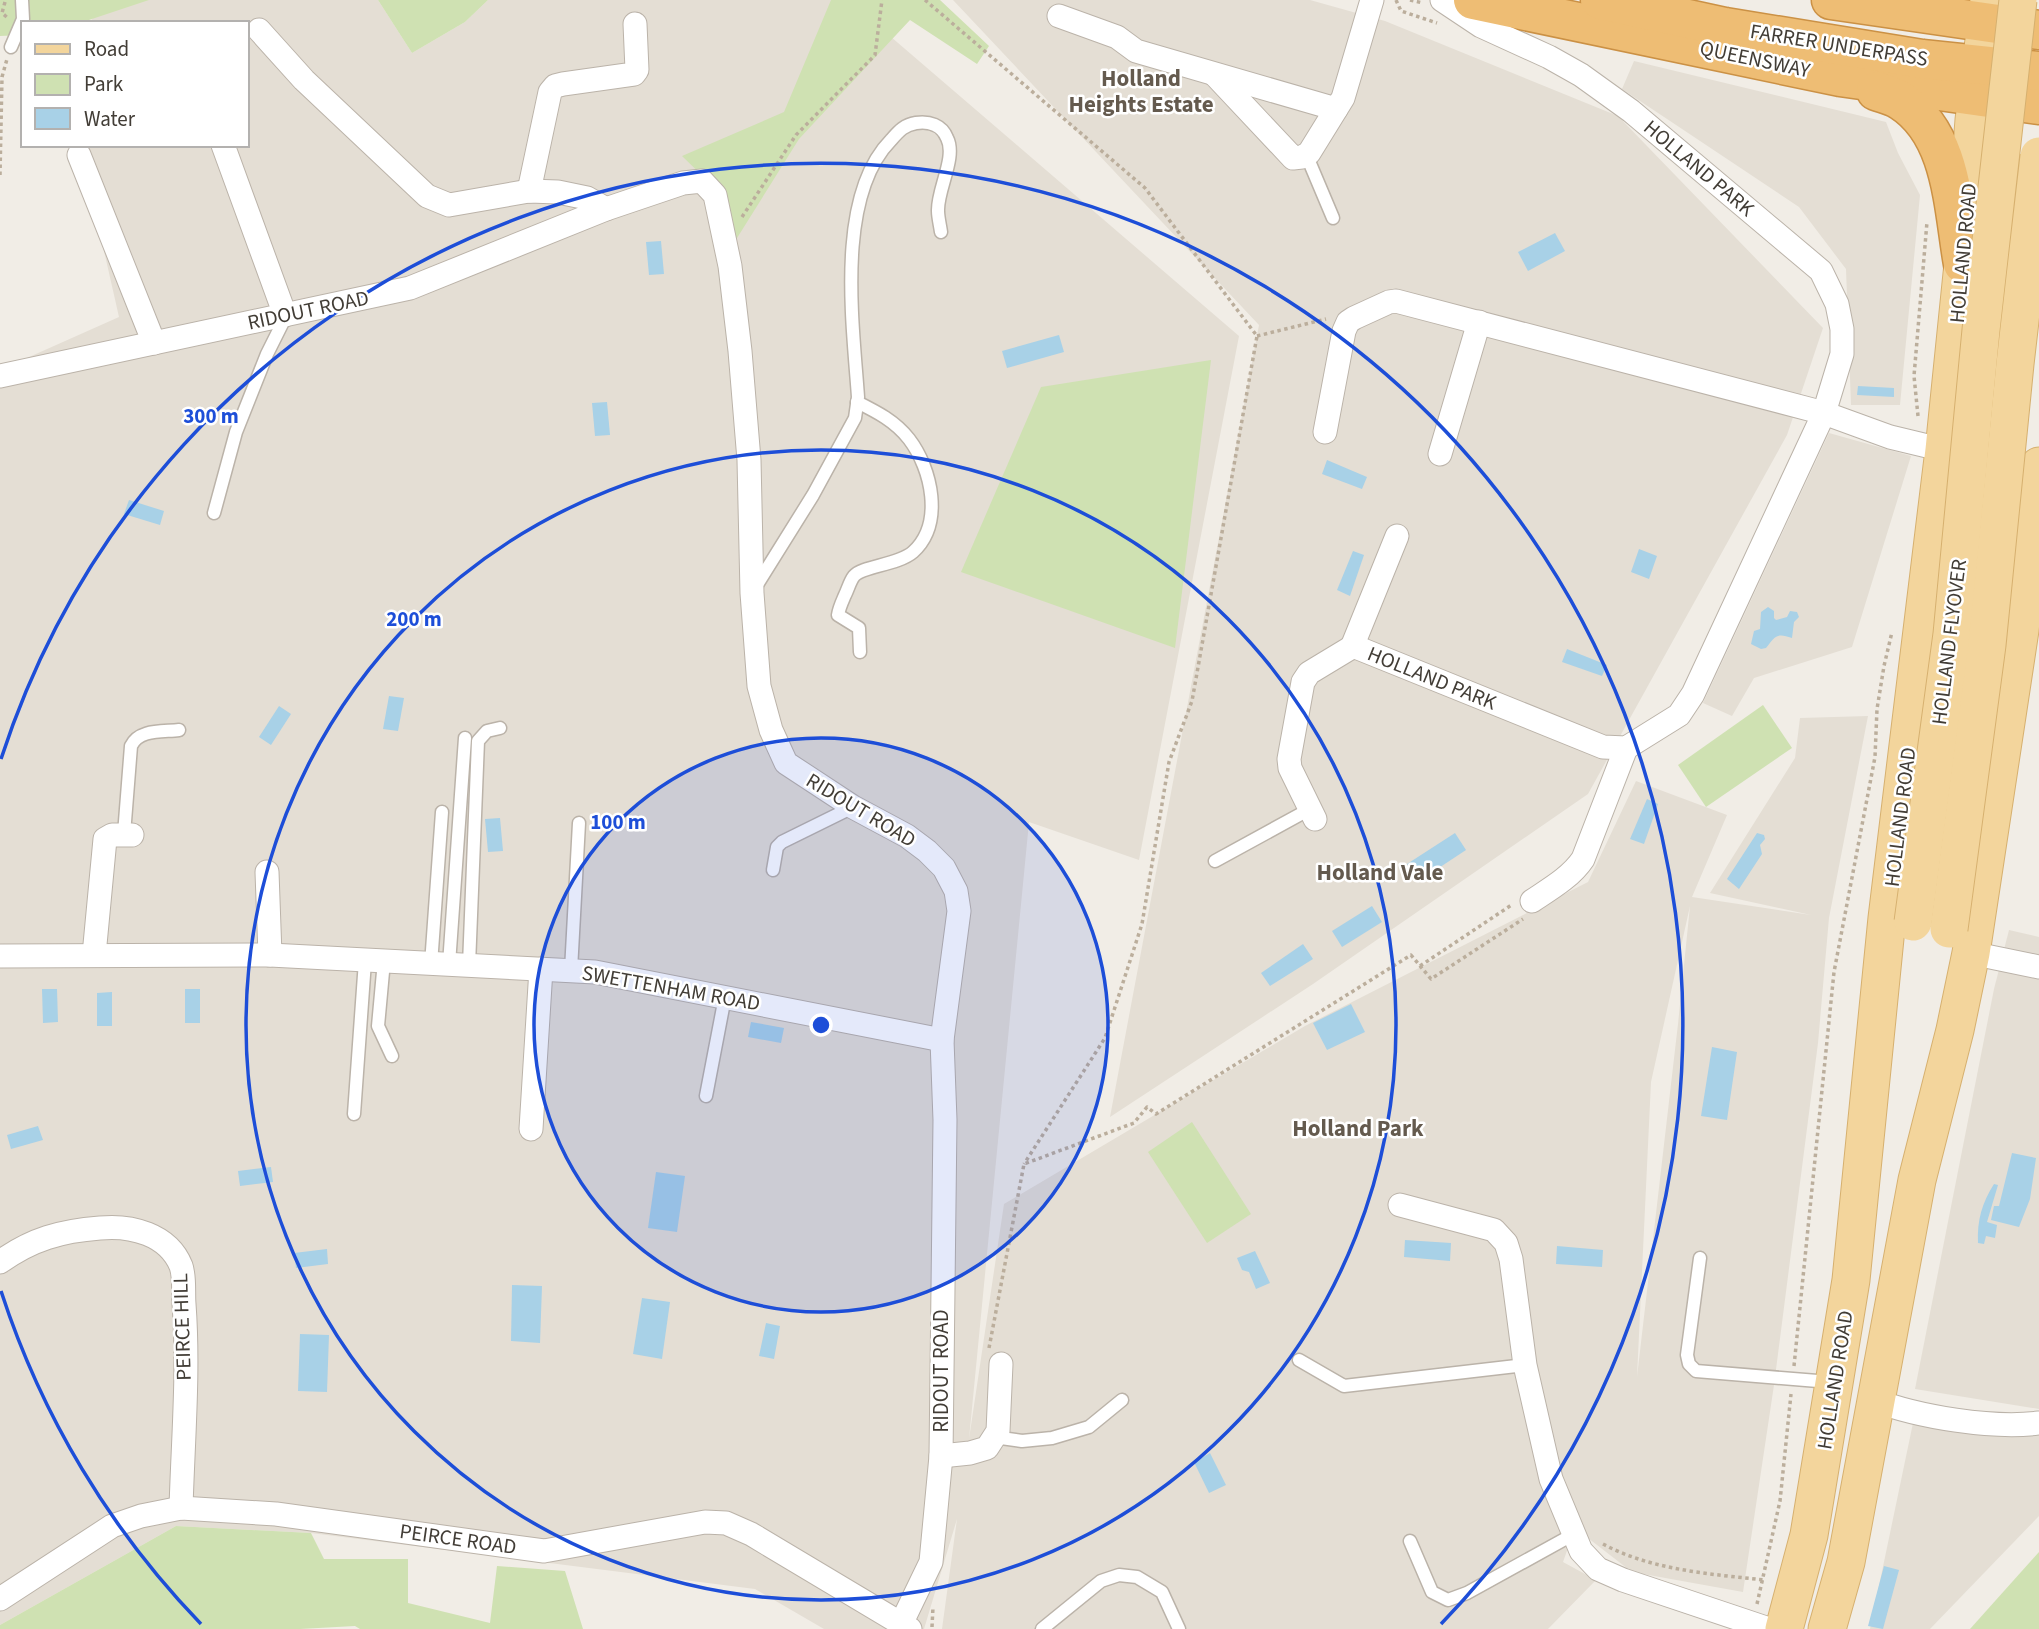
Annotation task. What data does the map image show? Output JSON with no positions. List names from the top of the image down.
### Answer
{
  "streets": {
    "highway": ["FARRER UNDERPASS", "QUEENSWAY"],
    "main road": ["HOLLAND ROAD", "HOLLAND FLYOVER"],
    "street": [
      "HOLLAND PARK",
      "RIDOUT ROAD",
      "SWETTENHAM ROAD",
      "PEIRCE HILL",
      "PEIRCE ROAD"
    ]
  },
  "crossings": [
    ["QUEENSWAY", "HOLLAND ROAD"],
    ["HOLLAND ROAD", "HOLLAND FLYOVER"],
    ["RIDOUT ROAD", "SWETTENHAM ROAD"],
    ["RIDOUT ROAD", "PEIRCE ROAD"],
    ["PEIRCE HILL", "PEIRCE ROAD"]
  ],
  "districts": ["Holland Heights Estate", "Holland Vale", "Holland Park"],
  "legend": ["Road", "Park", "Water"],
  "rings": ["300 m", "200 m", "100 m"]
}
